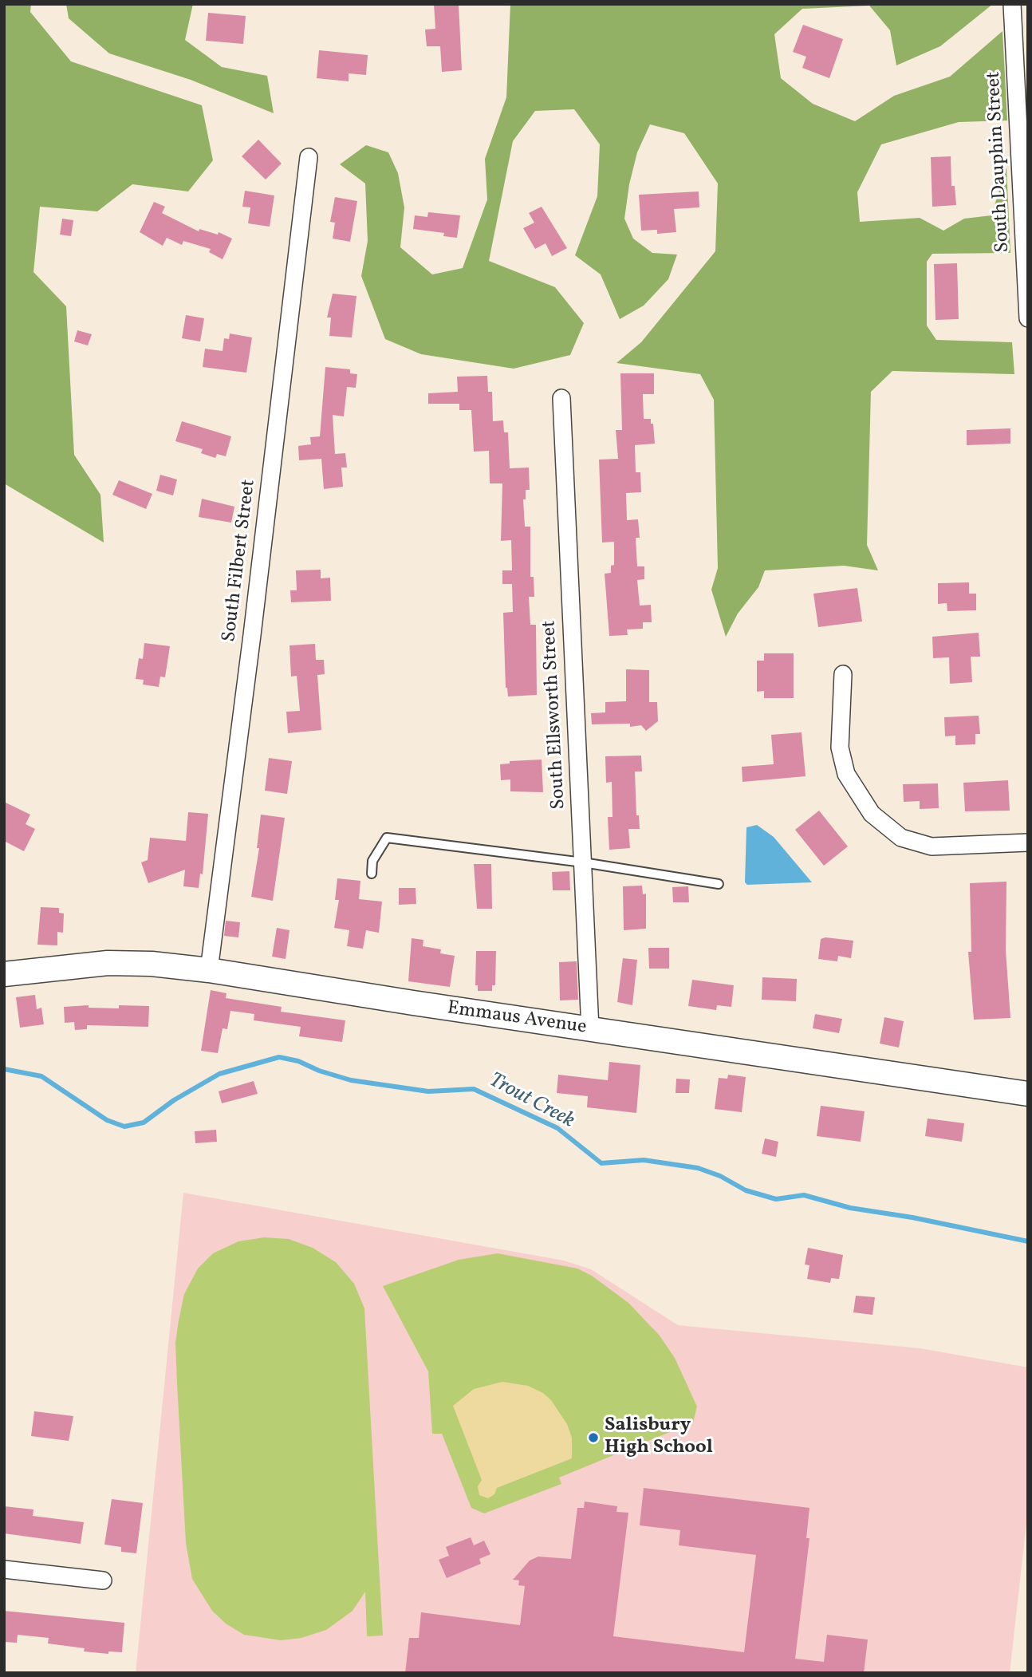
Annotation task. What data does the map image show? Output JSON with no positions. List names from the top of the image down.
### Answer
{
  "streets": {
    "main road": ["Emmaus Avenue"],
    "street": ["South Dauphin Street", "South Filbert Street", "South Ellsworth Street"]
  },
  "crossings": [
    ["South Filbert Street", "Emmaus Avenue"],
    ["South Ellsworth Street", "Emmaus Avenue"]
  ],
  "water": ["Trout Creek"],
  "places": ["Salisbury High School"]
}
